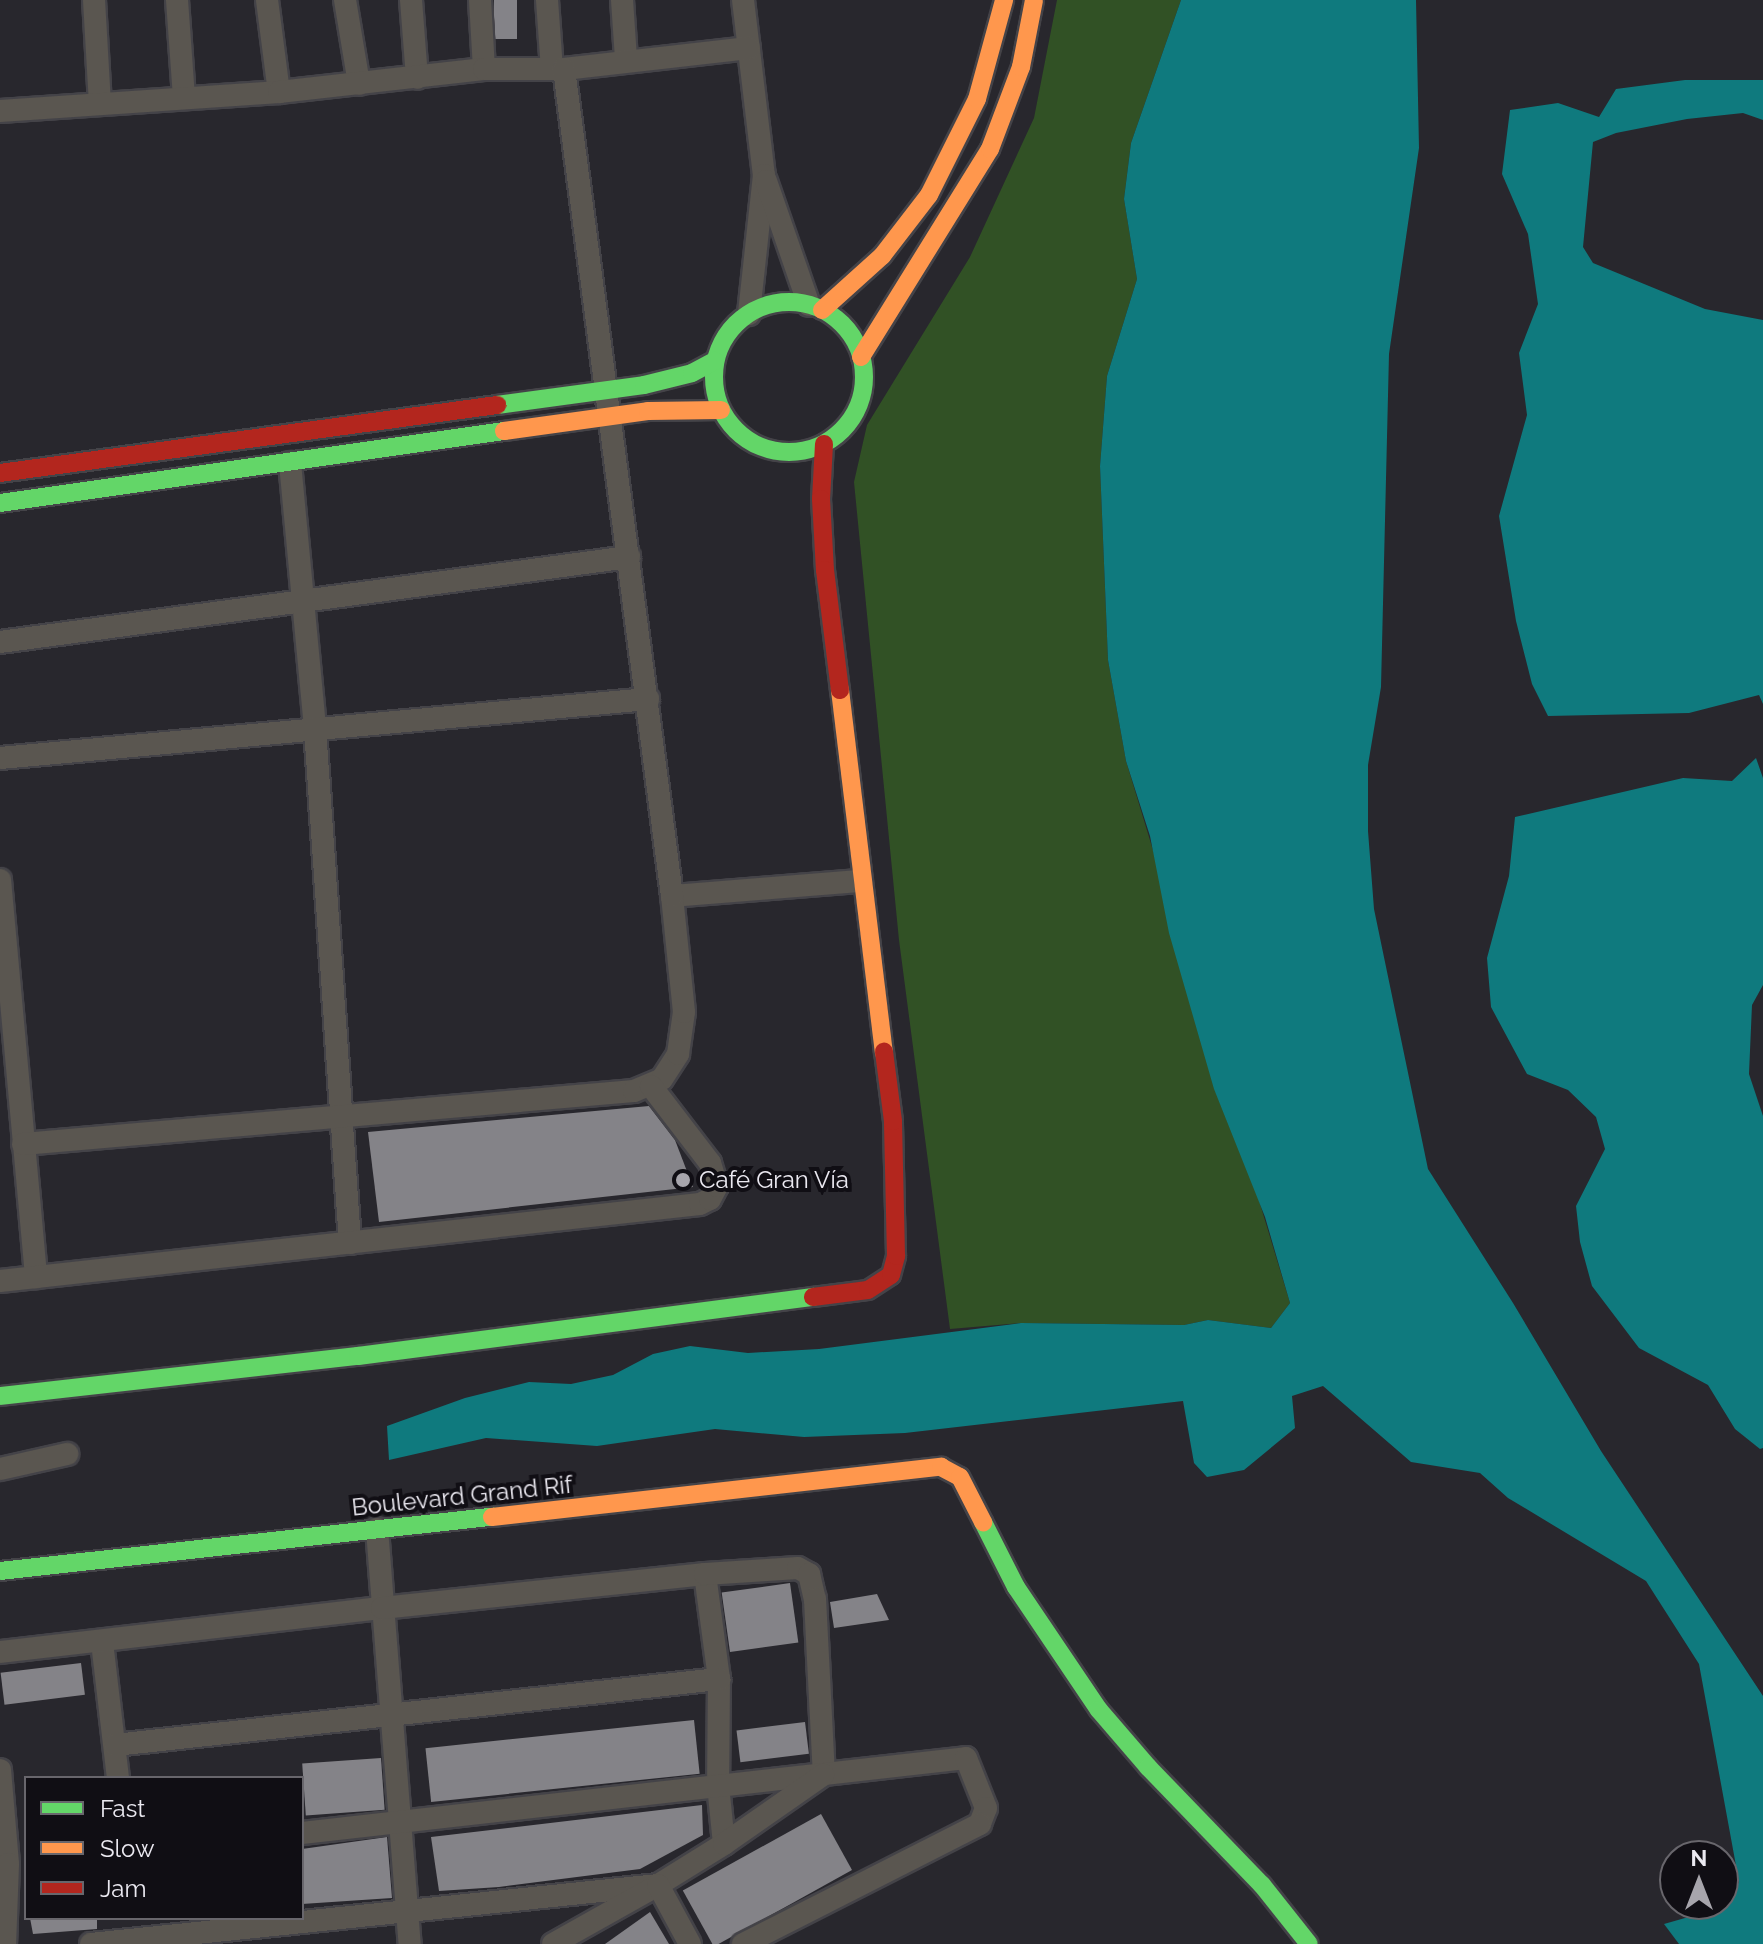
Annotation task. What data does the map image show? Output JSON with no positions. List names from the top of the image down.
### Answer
{
  "streets": {
    "main road": ["Boulevard Grand Rif"]
  },
  "places": ["Café Gran Vía"],
  "legend": ["Fast", "Slow", "Jam"],
  "north": "top"
}
